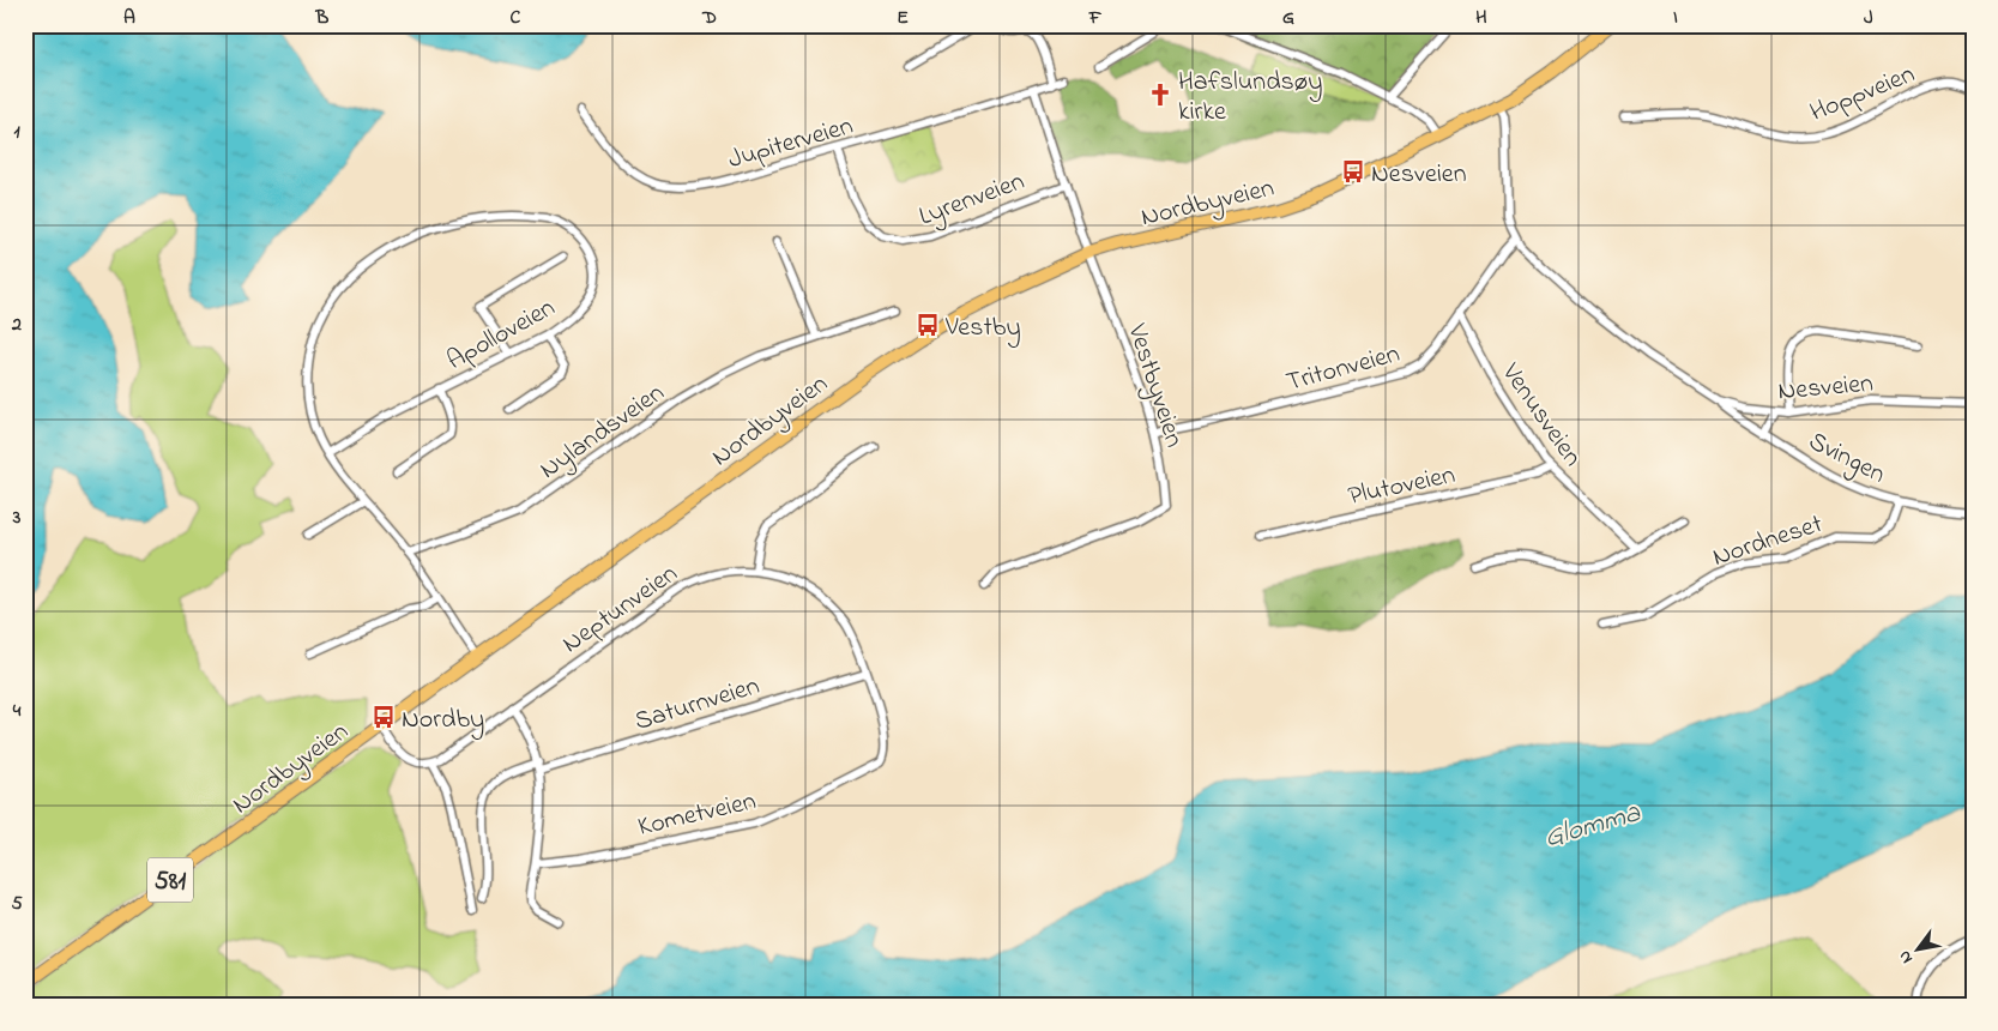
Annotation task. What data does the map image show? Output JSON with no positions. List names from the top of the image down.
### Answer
{
  "streets": {
    "main road": ["Nordbyveien", "581"],
    "street": [
      "Hoppveien",
      "Jupiterveien",
      "Lyrenveien",
      "Apolloveien",
      "Tritonveien",
      "Vestbyveien",
      "Nesveien",
      "Venusveien",
      "Nylandsveien",
      "Svingen",
      "Plutoveien",
      "Nordneset",
      "Neptunveien",
      "Saturnveien",
      "Kometveien"
    ]
  },
  "crossings": [
    ["Jupiterveien", "Lyrenveien"],
    ["Jupiterveien", "Vestbyveien"],
    ["Lyrenveien", "Vestbyveien"],
    ["Nordbyveien", "Apolloveien"],
    ["Nordbyveien", "Vestbyveien"],
    ["Nordbyveien", "Nesveien"],
    ["Apolloveien", "Nylandsveien"],
    ["Tritonveien", "Vestbyveien"],
    ["Tritonveien", "Nesveien"],
    ["Tritonveien", "Venusveien"],
    ["Nesveien", "Svingen"],
    ["Venusveien", "Plutoveien"],
    ["Svingen", "Nordneset"],
    ["Neptunveien", "Saturnveien"],
    ["Neptunveien", "Kometveien"]
  ],
  "water": ["Glomma"],
  "places": {
    "church": ["Hafslundsøy kirke"],
    "bus stop": ["Nesveien", "Vestby", "Nordby"]
  },
  "north": "bottom left",
  "grid": {
    "columns": [
      "A",
      "B",
      "C",
      "D",
      "E",
      "F",
      "G",
      "H",
      "I",
      "J"
    ],
    "rows": [
      "1",
      "2",
      "3",
      "4",
      "5"
    ]
  }
}
